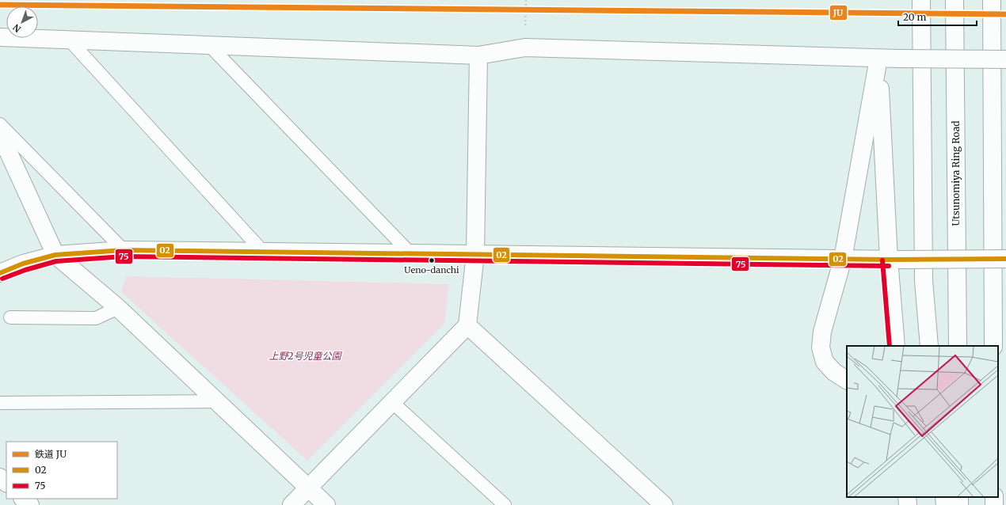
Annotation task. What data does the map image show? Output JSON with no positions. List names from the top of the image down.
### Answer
{
  "streets": {
    "main road": ["Utsunomiya Ring Road"]
  },
  "parks": ["上野2号児童公園"],
  "places": ["Ueno-danchi"],
  "lines": ["rail line JU", "transit line 02", "transit line 75"],
  "legend": ["鉄道 JU", "02", "75"],
  "scale_bar": "20 m",
  "north": "bottom left"
}
